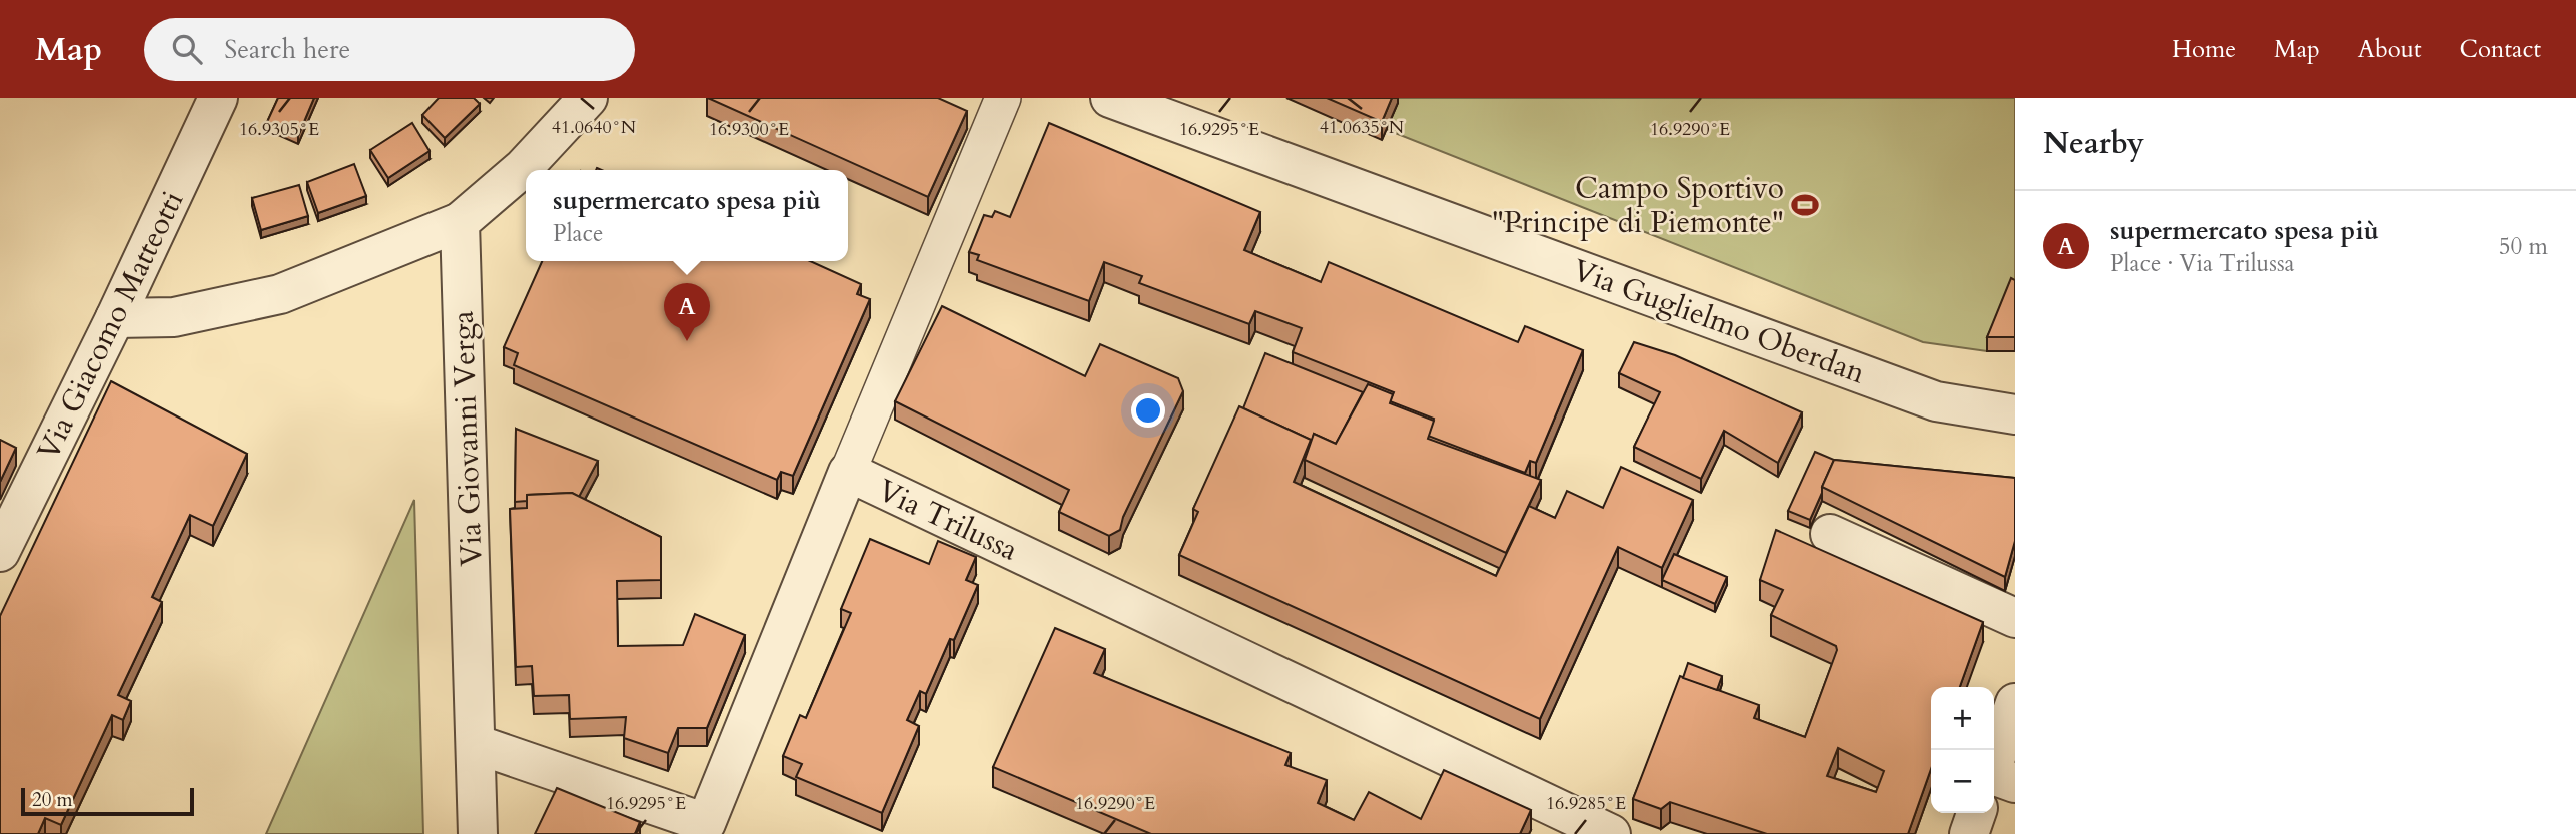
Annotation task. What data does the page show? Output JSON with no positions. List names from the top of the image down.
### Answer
{
  "streets": {
    "street": [
      "Via Guglielmo Oberdan",
      "Via Giacomo Matteotti",
      "Via Giovanni Verga",
      "Via Trilussa"
    ]
  },
  "crossings": [
    ["Via Giovanni Verga", "Via Trilussa"]
  ],
  "places": {
    "sports": ["Campo Sportivo \"Principe di Piemonte\""]
  },
  "scale_bar": "20 m",
  "page": {
    "header": "Map",
    "search": "Search here",
    "nav": [
      "Home",
      "Map",
      "About",
      "Contact"
    ],
    "heading": "Nearby",
    "popup": ["supermercato spesa più", "Place"],
    "list": [
      {
        "mark": "A",
        "name": "supermercato spesa più",
        "note": "Place · Via Trilussa",
        "value": "50 m"
      }
    ],
    "pins": "A",
    "map_buttons": ["+", "−"],
    "scale": "20 m"
  },
  "coordinates": [
    "41.0640°N",
    "41.0635°N",
    "16.9305°E",
    "16.9300°E",
    "16.9295°E",
    "16.9290°E",
    "16.9285°E"
  ]
}
